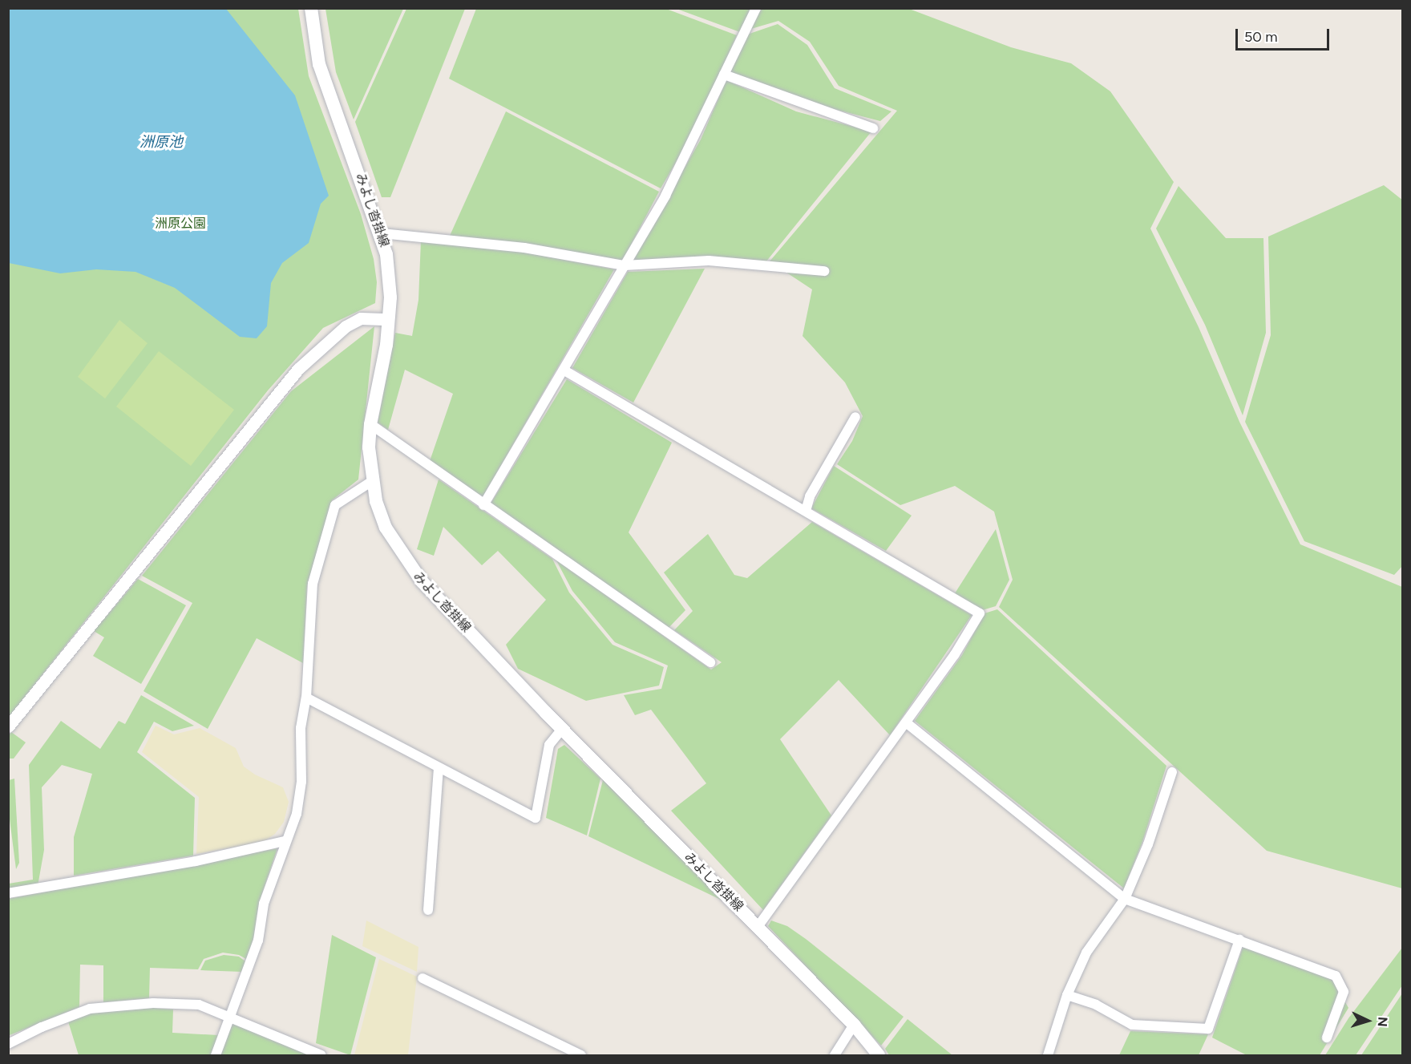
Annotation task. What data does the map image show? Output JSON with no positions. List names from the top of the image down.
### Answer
{
  "streets": {
    "main road": ["みよし沓掛線"]
  },
  "water": ["洲原池"],
  "parks": ["洲原公園"],
  "scale_bar": "50 m",
  "north": "right"
}
